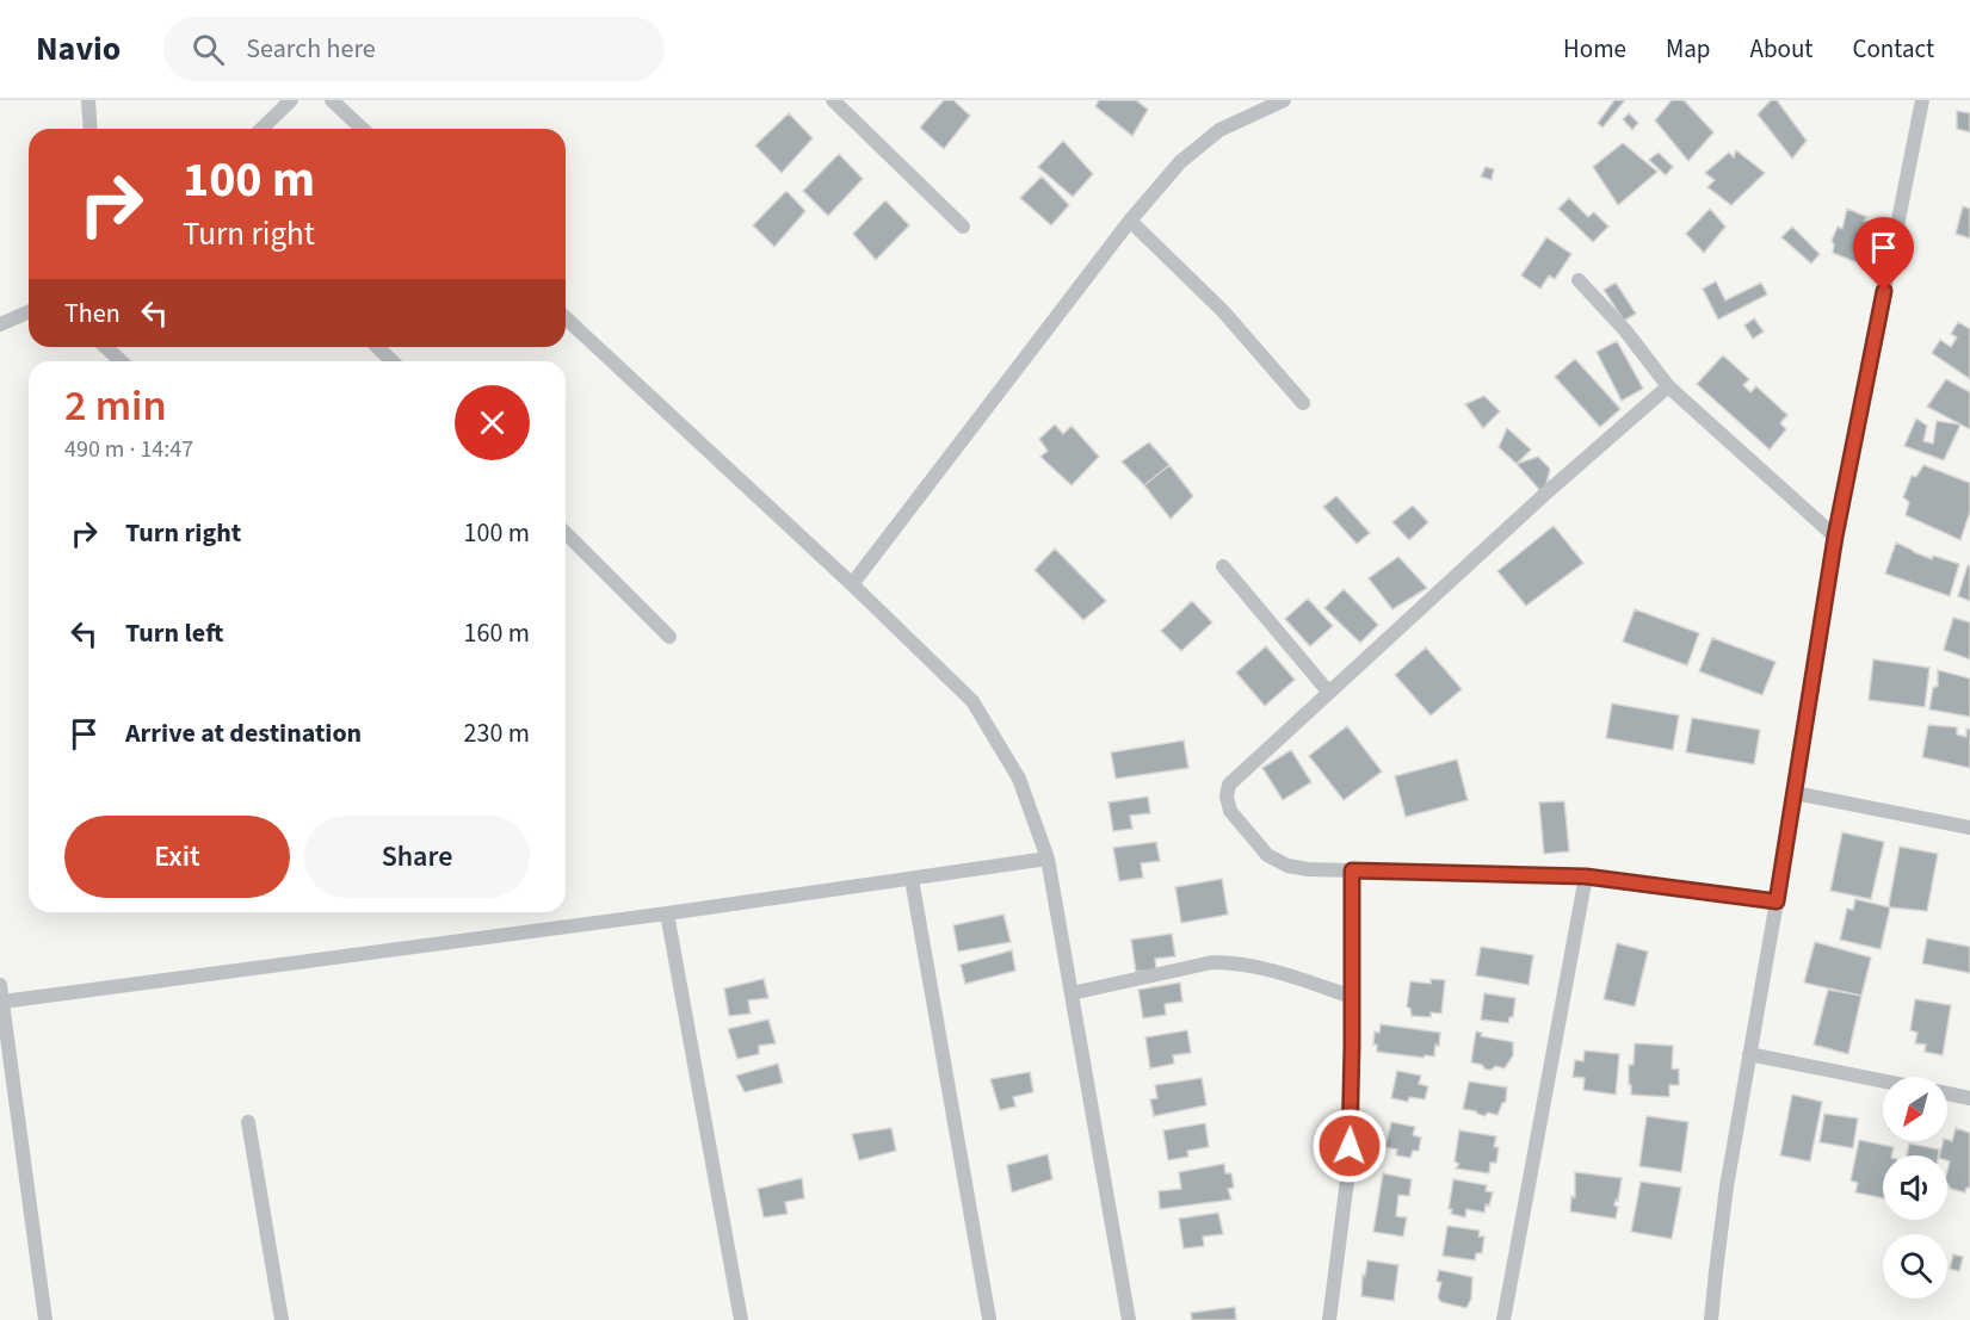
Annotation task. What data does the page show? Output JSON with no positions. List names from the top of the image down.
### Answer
{
  "north": "bottom left",
  "page": {
    "header": "Navio",
    "search": "Search here",
    "nav": [
      "Home",
      "Map",
      "About",
      "Contact"
    ],
    "turn": ["100 m", "Turn right"],
    "then": "Then",
    "heading": ["2 min", "490 m · 14:47"],
    "list": [
      {
        "name": "Turn right",
        "value": "100 m"
      },
      {
        "name": "Turn left",
        "value": "160 m"
      },
      {
        "name": "Arrive at destination",
        "value": "230 m"
      }
    ],
    "buttons": ["Exit", "Share"]
  }
}
